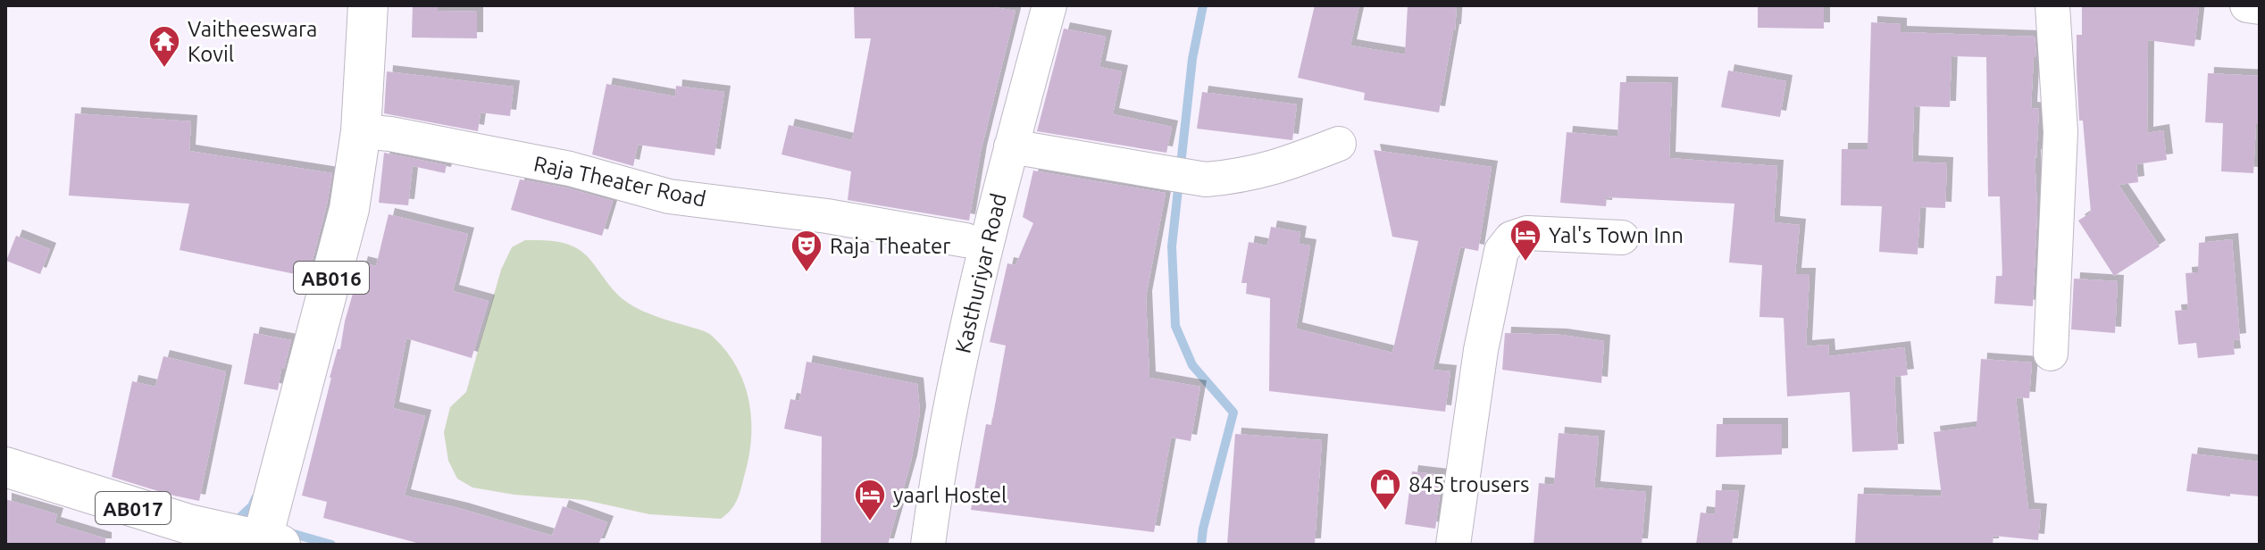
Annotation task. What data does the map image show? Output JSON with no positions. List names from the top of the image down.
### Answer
{
  "streets": {
    "main road": ["AB016", "AB017"],
    "street": ["Raja Theater Road", "Kasthuriyar Road"]
  },
  "crossings": [
    ["Raja Theater Road", "AB016"],
    ["AB016", "AB017"]
  ],
  "places": {
    "temple": ["Vaitheeswara Kovil"],
    "hotel": ["Yal's Town Inn", "yaarl Hostel"],
    "theatre": ["Raja Theater"],
    "shop": ["845 trousers"]
  }
}
